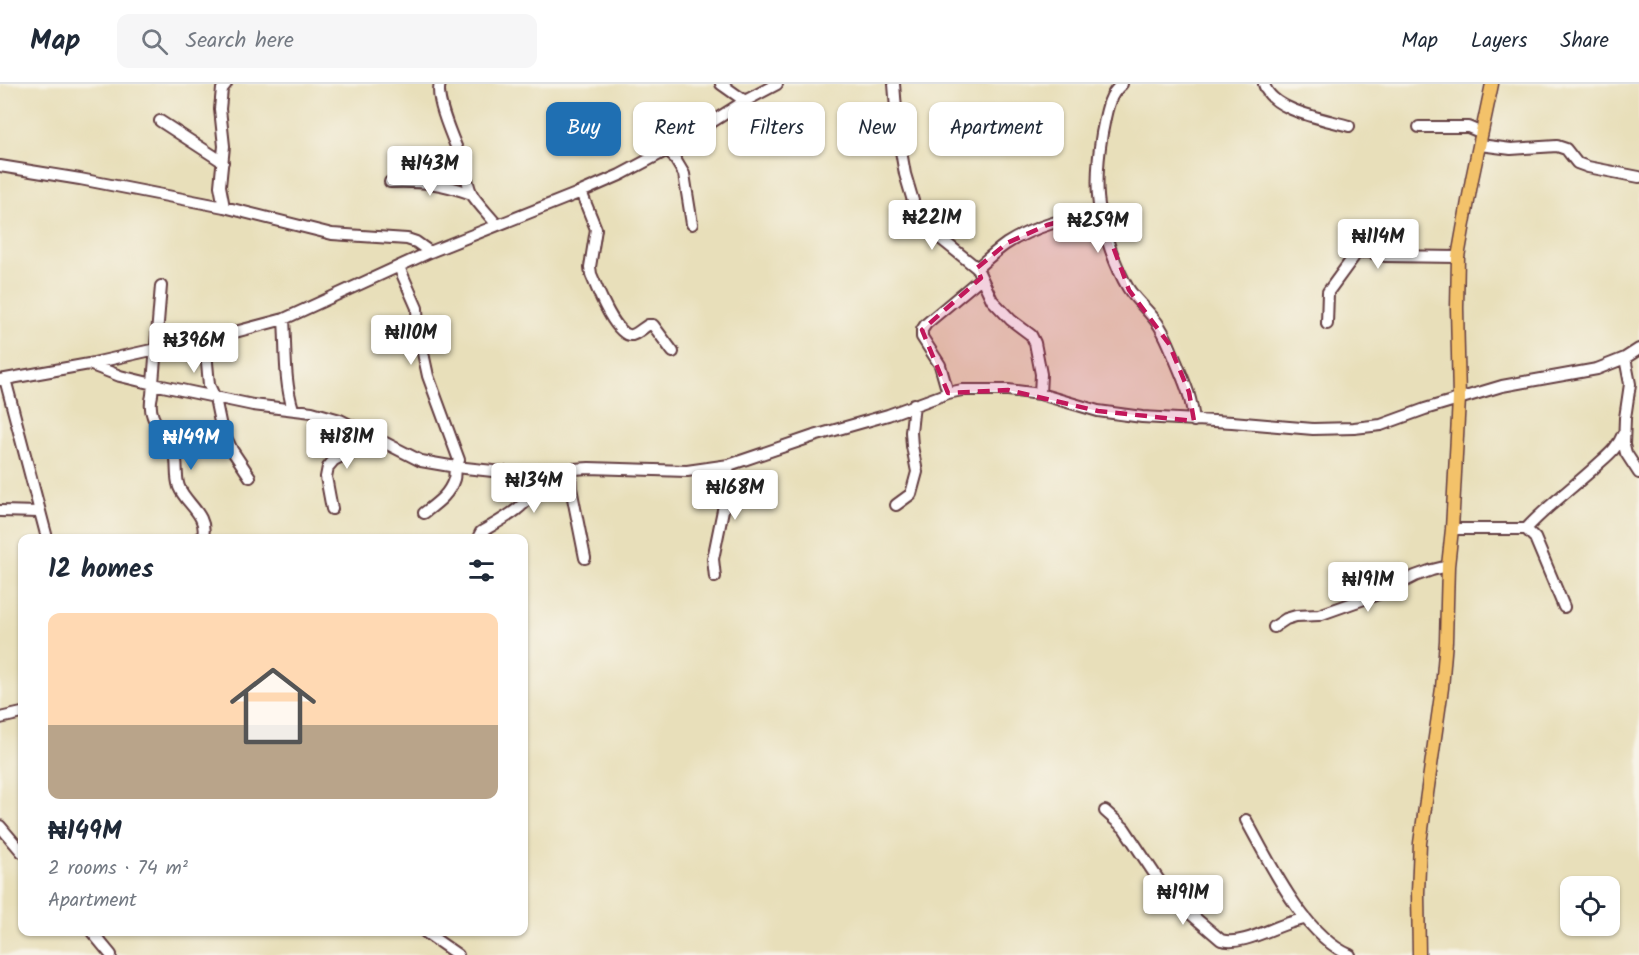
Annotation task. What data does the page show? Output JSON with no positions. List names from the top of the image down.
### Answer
{
  "page": {
    "header": "Map",
    "search": "Search here",
    "nav": ["Map", "Layers", "Share"],
    "chip": [
      "Buy",
      "Rent",
      "Filters",
      "New",
      "Apartment"
    ],
    "price": [
      "₦143M",
      "₦221M",
      "₦259M",
      "₦114M",
      "₦110M",
      "₦396M",
      "₦181M",
      "₦149M",
      "₦134M",
      "₦168M",
      "₦191M",
      "₦191M"
    ],
    "heading": "12 homes",
    "list": [
      {
        "name": "₦149M",
        "note": "2 rooms · 74 m² · Apartment"
      }
    ]
  }
}
